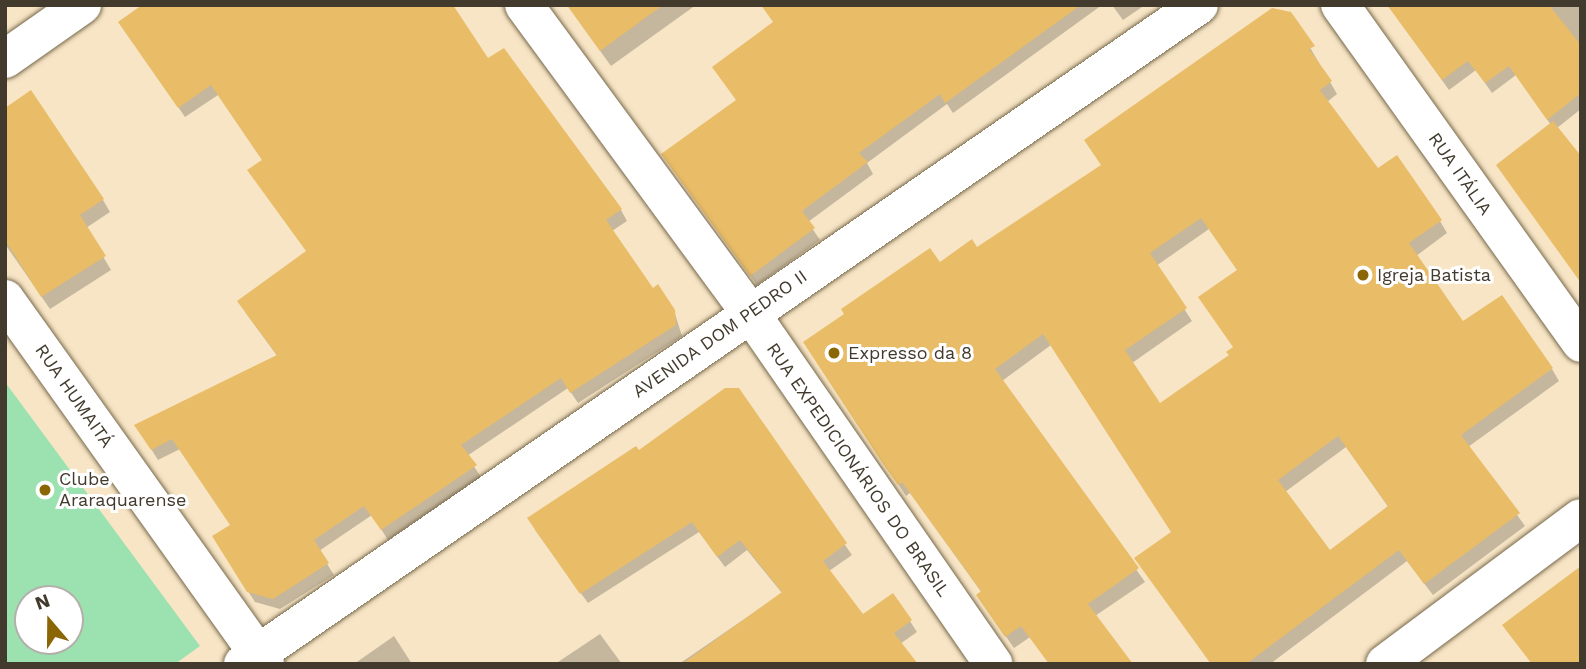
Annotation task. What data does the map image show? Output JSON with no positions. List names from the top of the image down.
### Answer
{
  "streets": {
    "street": [
      "RUA ITÁLIA",
      "AVENIDA DOM PEDRO II",
      "RUA HUMAITÁ",
      "RUA EXPEDICIONÁRIOS DO BRASIL"
    ]
  },
  "crossings": [
    ["AVENIDA DOM PEDRO II", "RUA HUMAITÁ"],
    ["AVENIDA DOM PEDRO II", "RUA EXPEDICIONÁRIOS DO BRASIL"]
  ],
  "places": ["Igreja Batista", "Expresso da 8", "Clube Araraquarense"],
  "north": "top"
}
